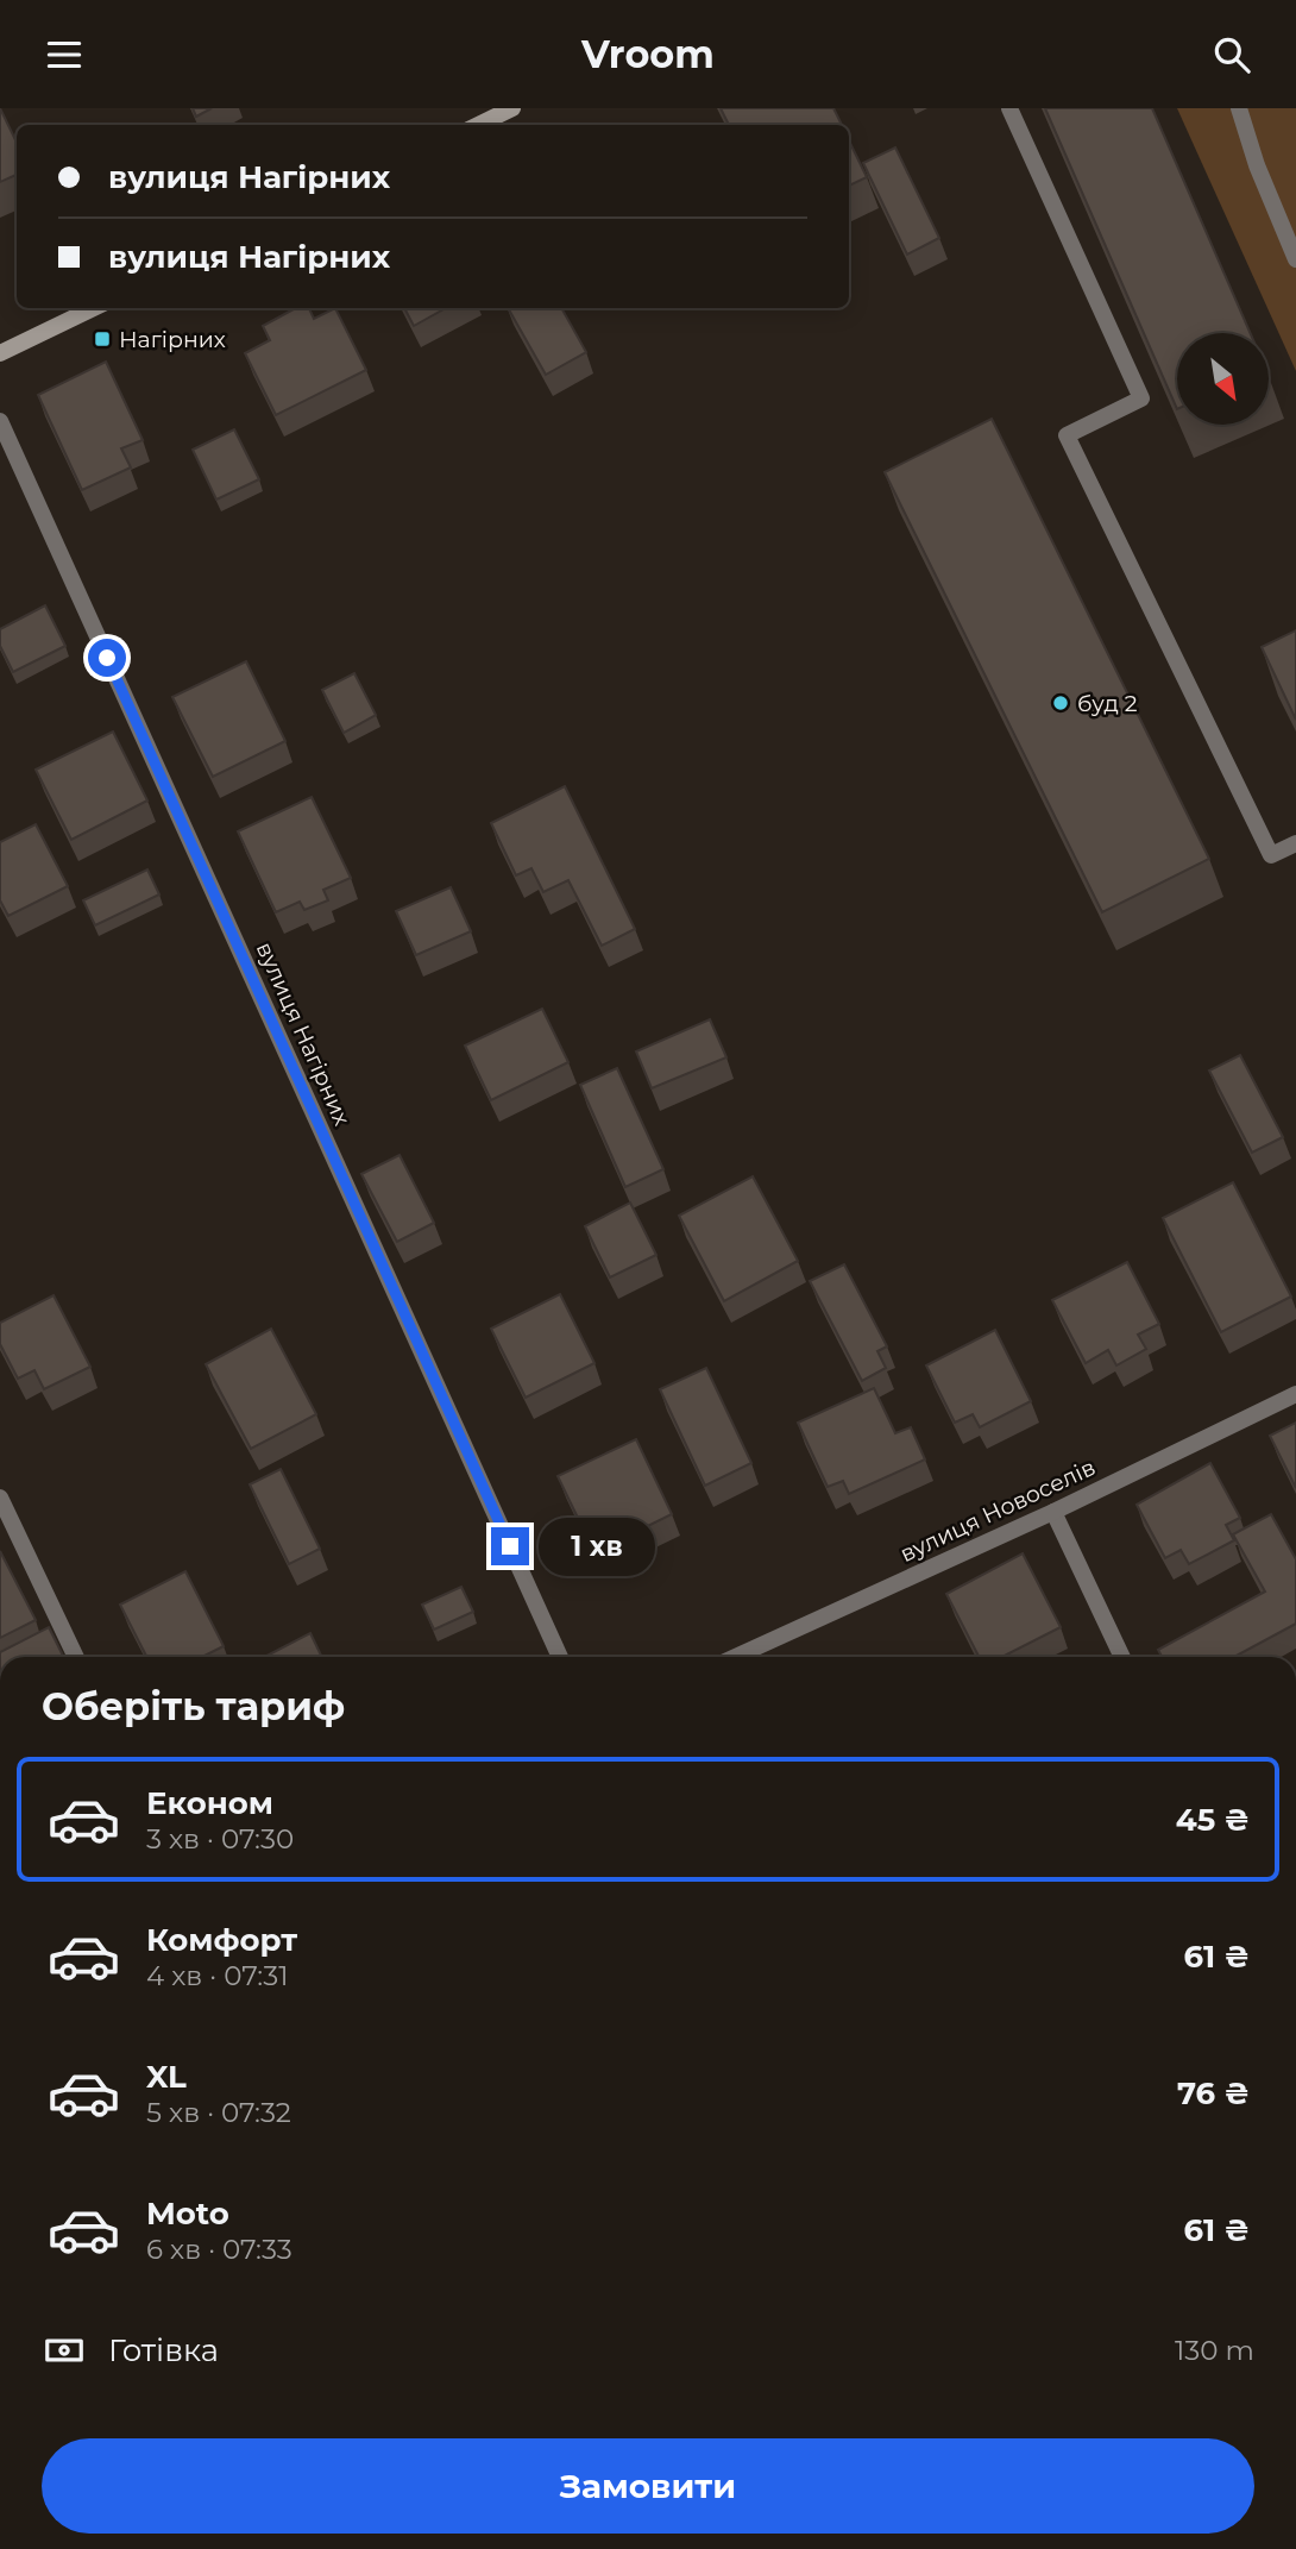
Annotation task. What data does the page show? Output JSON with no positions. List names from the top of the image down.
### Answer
{
  "streets": {
    "street": ["вулиця Нагірних", "вулиця Новоселів"]
  },
  "places": {
    "transit": ["Нагірних"],
    "other": ["буд 2"]
  },
  "north": "bottom right",
  "page": {
    "header": "Vroom",
    "banner": ["вулиця Нагірних", "вулиця Нагірних"],
    "bubble": "1 хв",
    "heading": "Оберіть тариф",
    "list": [
      {
        "name": "Економ",
        "note": "3 хв · 07:30",
        "value": "45 ₴"
      },
      {
        "name": "Комфорт",
        "note": "4 хв · 07:31",
        "value": "61 ₴"
      },
      {
        "name": "XL",
        "note": "5 хв · 07:32",
        "value": "76 ₴"
      },
      {
        "name": "Moto",
        "note": "6 хв · 07:33",
        "value": "61 ₴"
      }
    ],
    "pay": ["Готівка", "130 m"],
    "buttons": "Замовити"
  }
}
